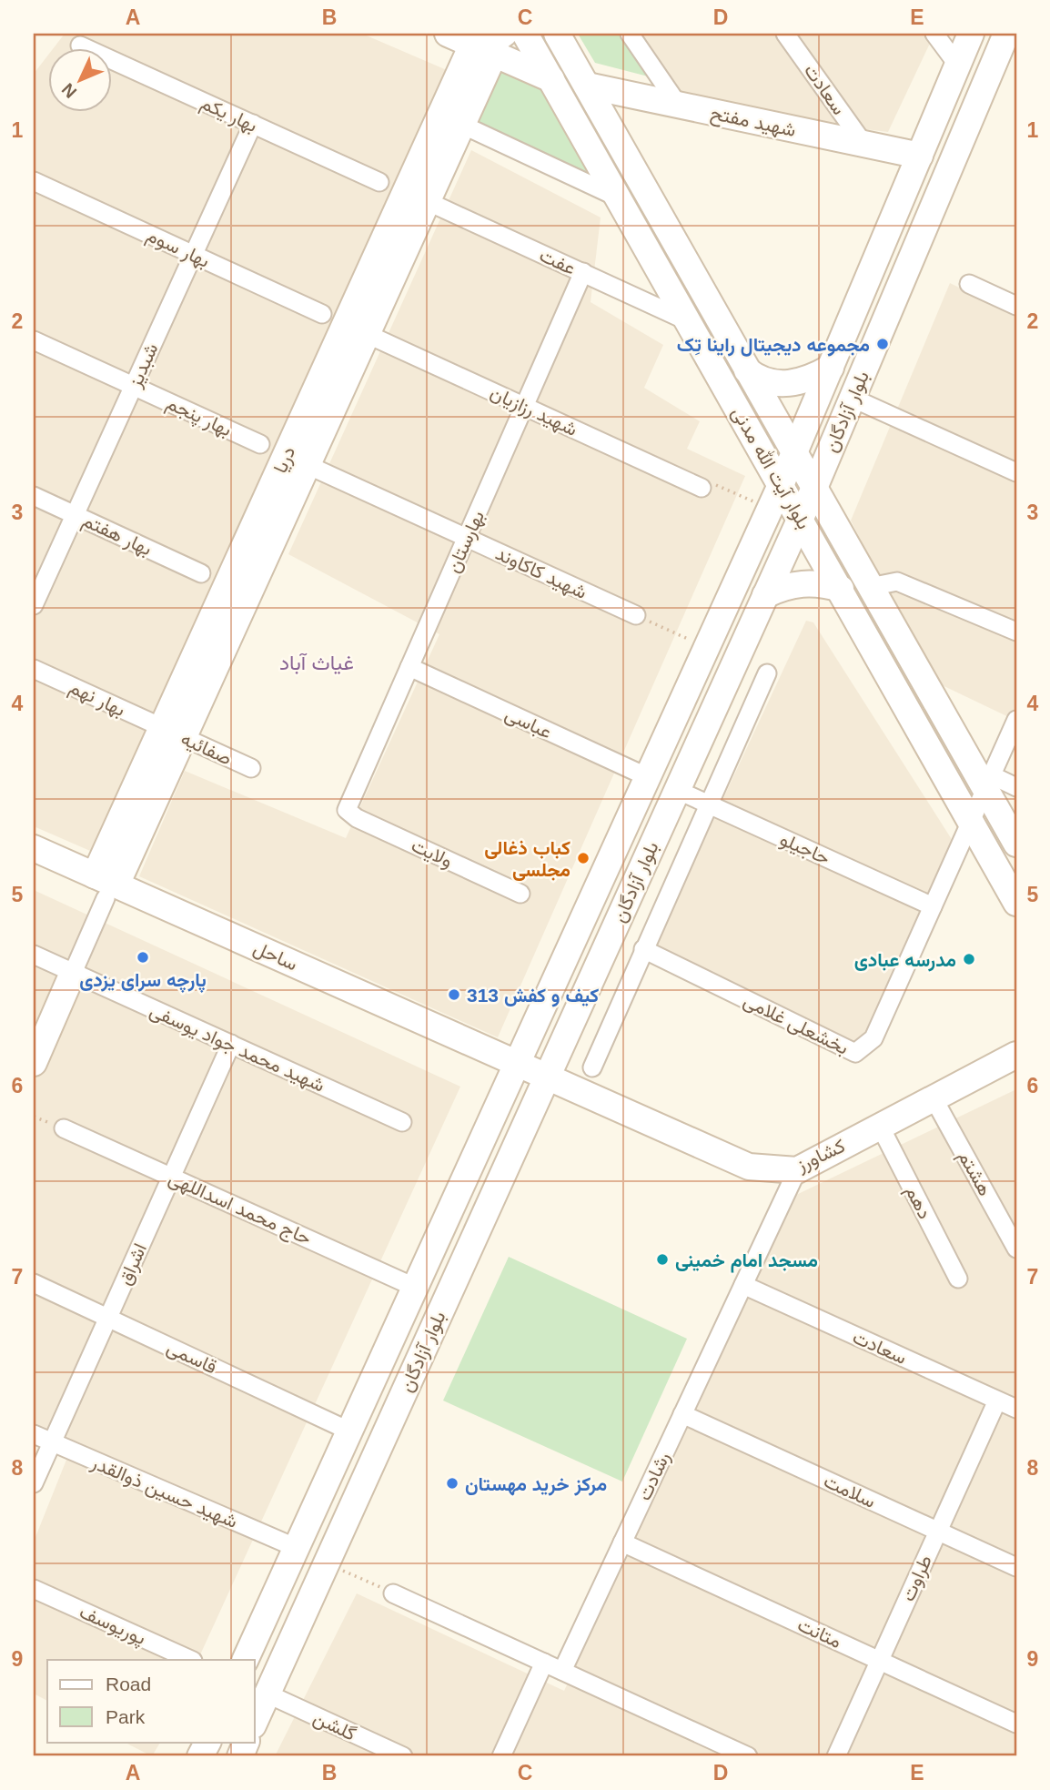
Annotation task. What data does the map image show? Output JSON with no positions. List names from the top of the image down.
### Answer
{
  "streets": {
    "street": [
      "سعادت",
      "بهار یکم",
      "شهید مفتح",
      "بهار سوم",
      "عفت",
      "شبدیز",
      "شهید رزازیان",
      "بلوار آزادگان",
      "بهار پنجم",
      "دریا",
      "بلوار آیت الله مدنی",
      "بهار هفتم",
      "بهارستان",
      "شهید کاکاوند",
      "بهار نهم",
      "عباسی",
      "صفائیه",
      "حاجیلو",
      "ولایت",
      "ساحل",
      "بخشعلی غلامی",
      "شهید محمد جواد یوسفی",
      "کشاورز",
      "هشتم",
      "دهم",
      "حاج محمد اسداللهی",
      "اشراق",
      "قاسمی",
      "رشادت",
      "سلامت",
      "شهید حسین ذوالقدر",
      "طراوت",
      "پوریوسف",
      "متانت",
      "گلشن"
    ]
  },
  "crossings": [
    ["سعادت", "شهید مفتح"],
    ["سعادت", "رشادت"],
    ["سعادت", "طراوت"],
    ["بهار یکم", "شبدیز"],
    ["شهید مفتح", "بلوار آزادگان"],
    ["شهید مفتح", "بلوار آیت الله مدنی"],
    ["بهار سوم", "شبدیز"],
    ["بهار سوم", "شهید رزازیان"],
    ["بهار سوم", "دریا"],
    ["عفت", "دریا"],
    ["عفت", "بلوار آیت الله مدنی"],
    ["عفت", "بهارستان"],
    ["شبدیز", "بهار پنجم"],
    ["شبدیز", "بهار هفتم"],
    ["شهید رزازیان", "دریا"],
    ["شهید رزازیان", "بهارستان"],
    ["بلوار آزادگان", "بلوار آیت الله مدنی"],
    ["بلوار آزادگان", "عباسی"],
    ["بلوار آزادگان", "حاجیلو"],
    ["بلوار آزادگان", "ساحل"],
    ["بلوار آزادگان", "کشاورز"],
    ["بلوار آزادگان", "حاج محمد اسداللهی"],
    ["بلوار آزادگان", "قاسمی"],
    ["بلوار آزادگان", "شهید حسین ذوالقدر"],
    ["بلوار آزادگان", "گلشن"],
    ["دریا", "شهید کاکاوند"],
    ["دریا", "بهار نهم"],
    ["دریا", "صفائیه"],
    ["دریا", "ساحل"],
    ["بلوار آیت الله مدنی", "بخشعلی غلامی"],
    ["بهارستان", "شهید کاکاوند"],
    ["بهارستان", "عباسی"],
    ["بهارستان", "ولایت"],
    ["بهار نهم", "صفائیه"],
    ["حاجیلو", "بخشعلی غلامی"],
    ["ساحل", "کشاورز"],
    ["شهید محمد جواد یوسفی", "اشراق"],
    ["کشاورز", "هشتم"],
    ["کشاورز", "دهم"],
    ["کشاورز", "رشادت"],
    ["حاج محمد اسداللهی", "اشراق"],
    ["اشراق", "قاسمی"],
    ["اشراق", "شهید حسین ذوالقدر"],
    ["رشادت", "سلامت"],
    ["رشادت", "متانت"],
    ["سلامت", "طراوت"],
    ["طراوت", "متانت"]
  ],
  "districts": ["غیاث آباد"],
  "places": [
    "مجموعه دیجیتال راینا تِک",
    "کباب ذغالی مجلسی",
    "پارچه سرای یزدی",
    "مدرسه عبادی",
    "کیف و کفش 313",
    "مسجد امام خمینی",
    "مرکز خرید مهستان"
  ],
  "legend": ["Road", "Park"],
  "north": "bottom left",
  "grid": {
    "columns": [
      "A",
      "B",
      "C",
      "D",
      "E"
    ],
    "rows": [
      "1",
      "2",
      "3",
      "4",
      "5",
      "6",
      "7",
      "8",
      "9"
    ]
  }
}
